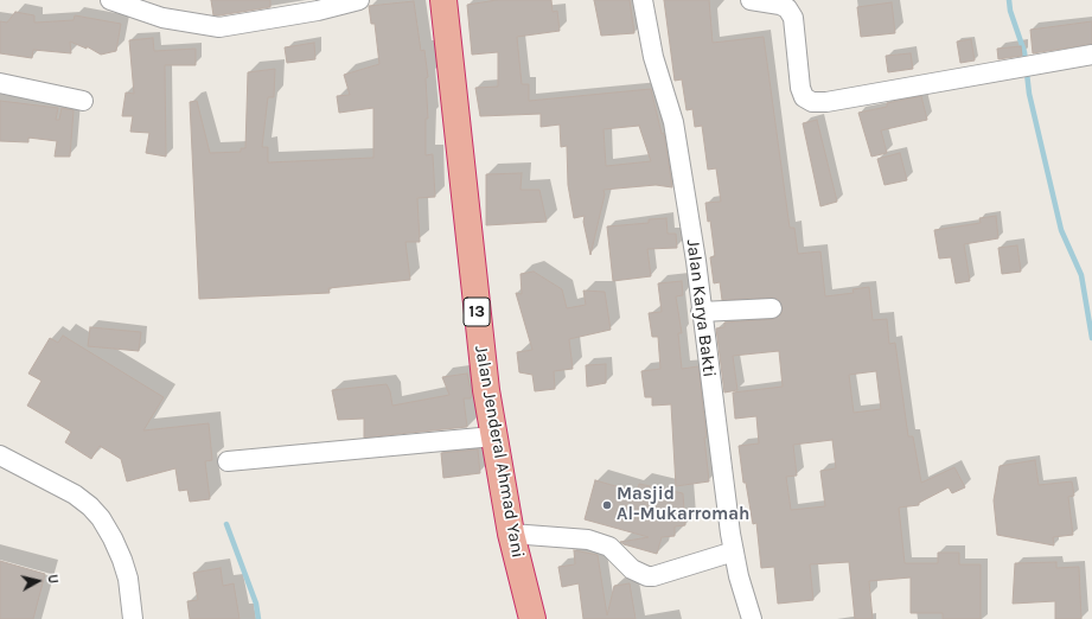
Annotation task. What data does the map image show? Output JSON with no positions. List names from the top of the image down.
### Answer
{
  "streets": {
    "highway": ["13", "Jalan Jenderal Ahmad Yani"],
    "street": ["Jalan Karya Bakti"]
  },
  "places": ["Masjid Al-Mukarromah"],
  "north": "right"
}
